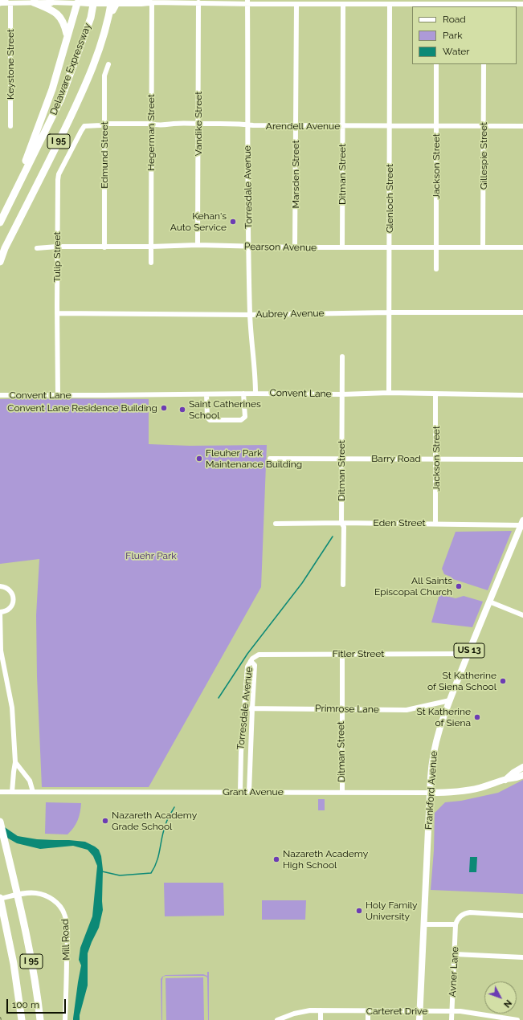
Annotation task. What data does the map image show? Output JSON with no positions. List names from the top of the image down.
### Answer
{
  "streets": {
    "highway": ["Delaware Expressway", "I 95"],
    "main road": ["US 13", "Frankford Avenue", "Grant Avenue"],
    "street": [
      "Keystone Street",
      "Vandike Street",
      "Arendell Avenue",
      "Hegerman Street",
      "Edmund Street",
      "Gillespie Street",
      "Jackson Street",
      "Marsden Street",
      "Ditman Street",
      "Torresdale Avenue",
      "Glenloch Street",
      "Pearson Avenue",
      "Tulip Street",
      "Aubrey Avenue",
      "Convent Lane",
      "Barry Road",
      "Eden Street",
      "Fitler Street",
      "Primrose Lane",
      "Mill Road",
      "Avner Lane",
      "Carteret Drive"
    ]
  },
  "crossings": [
    ["Vandike Street", "Arendell Avenue"],
    ["Vandike Street", "Pearson Avenue"],
    ["Arendell Avenue", "Hegerman Street"],
    ["Arendell Avenue", "Edmund Street"],
    ["Arendell Avenue", "Gillespie Street"],
    ["Arendell Avenue", "Jackson Street"],
    ["Arendell Avenue", "Marsden Street"],
    ["Arendell Avenue", "Ditman Street"],
    ["Arendell Avenue", "Torresdale Avenue"],
    ["Arendell Avenue", "Glenloch Street"],
    ["Arendell Avenue", "Tulip Street"],
    ["Hegerman Street", "Pearson Avenue"],
    ["I 95", "Mill Road"],
    ["Edmund Street", "Pearson Avenue"],
    ["Gillespie Street", "Pearson Avenue"],
    ["Jackson Street", "Pearson Avenue"],
    ["Jackson Street", "Convent Lane"],
    ["Jackson Street", "Barry Road"],
    ["Jackson Street", "Eden Street"],
    ["Marsden Street", "Pearson Avenue"],
    ["Ditman Street", "Pearson Avenue"],
    ["Ditman Street", "Convent Lane"],
    ["Ditman Street", "Barry Road"],
    ["Ditman Street", "Eden Street"],
    ["Ditman Street", "Fitler Street"],
    ["Ditman Street", "Primrose Lane"],
    ["Ditman Street", "Grant Avenue"],
    ["Torresdale Avenue", "Pearson Avenue"],
    ["Torresdale Avenue", "Aubrey Avenue"],
    ["Torresdale Avenue", "Convent Lane"],
    ["Torresdale Avenue", "Fitler Street"],
    ["Torresdale Avenue", "Primrose Lane"],
    ["Torresdale Avenue", "Grant Avenue"],
    ["Glenloch Street", "Pearson Avenue"],
    ["Glenloch Street", "Aubrey Avenue"],
    ["Glenloch Street", "Convent Lane"],
    ["Pearson Avenue", "Tulip Street"],
    ["Tulip Street", "Aubrey Avenue"],
    ["Tulip Street", "Convent Lane"],
    ["Eden Street", "Frankford Avenue"],
    ["Fitler Street", "Frankford Avenue"],
    ["Primrose Lane", "Frankford Avenue"],
    ["Frankford Avenue", "Grant Avenue"],
    ["Frankford Avenue", "Carteret Drive"],
    ["Avner Lane", "Carteret Drive"]
  ],
  "parks": ["Fluehr Park"],
  "places": [
    "Kehan's Auto Service",
    "Convent Lane Residence Building",
    "Saint Catherines School",
    "Fleuher Park Maintenance Building",
    "All Saints Episcopal Church",
    "St Katherine of Siena School",
    "St Katherine of Siena",
    "Nazareth Academy Grade School",
    "Nazareth Academy High School",
    "Holy Family University"
  ],
  "legend": ["Road", "Park", "Water"],
  "scale_bar": "100 m",
  "north": "bottom right"
}
